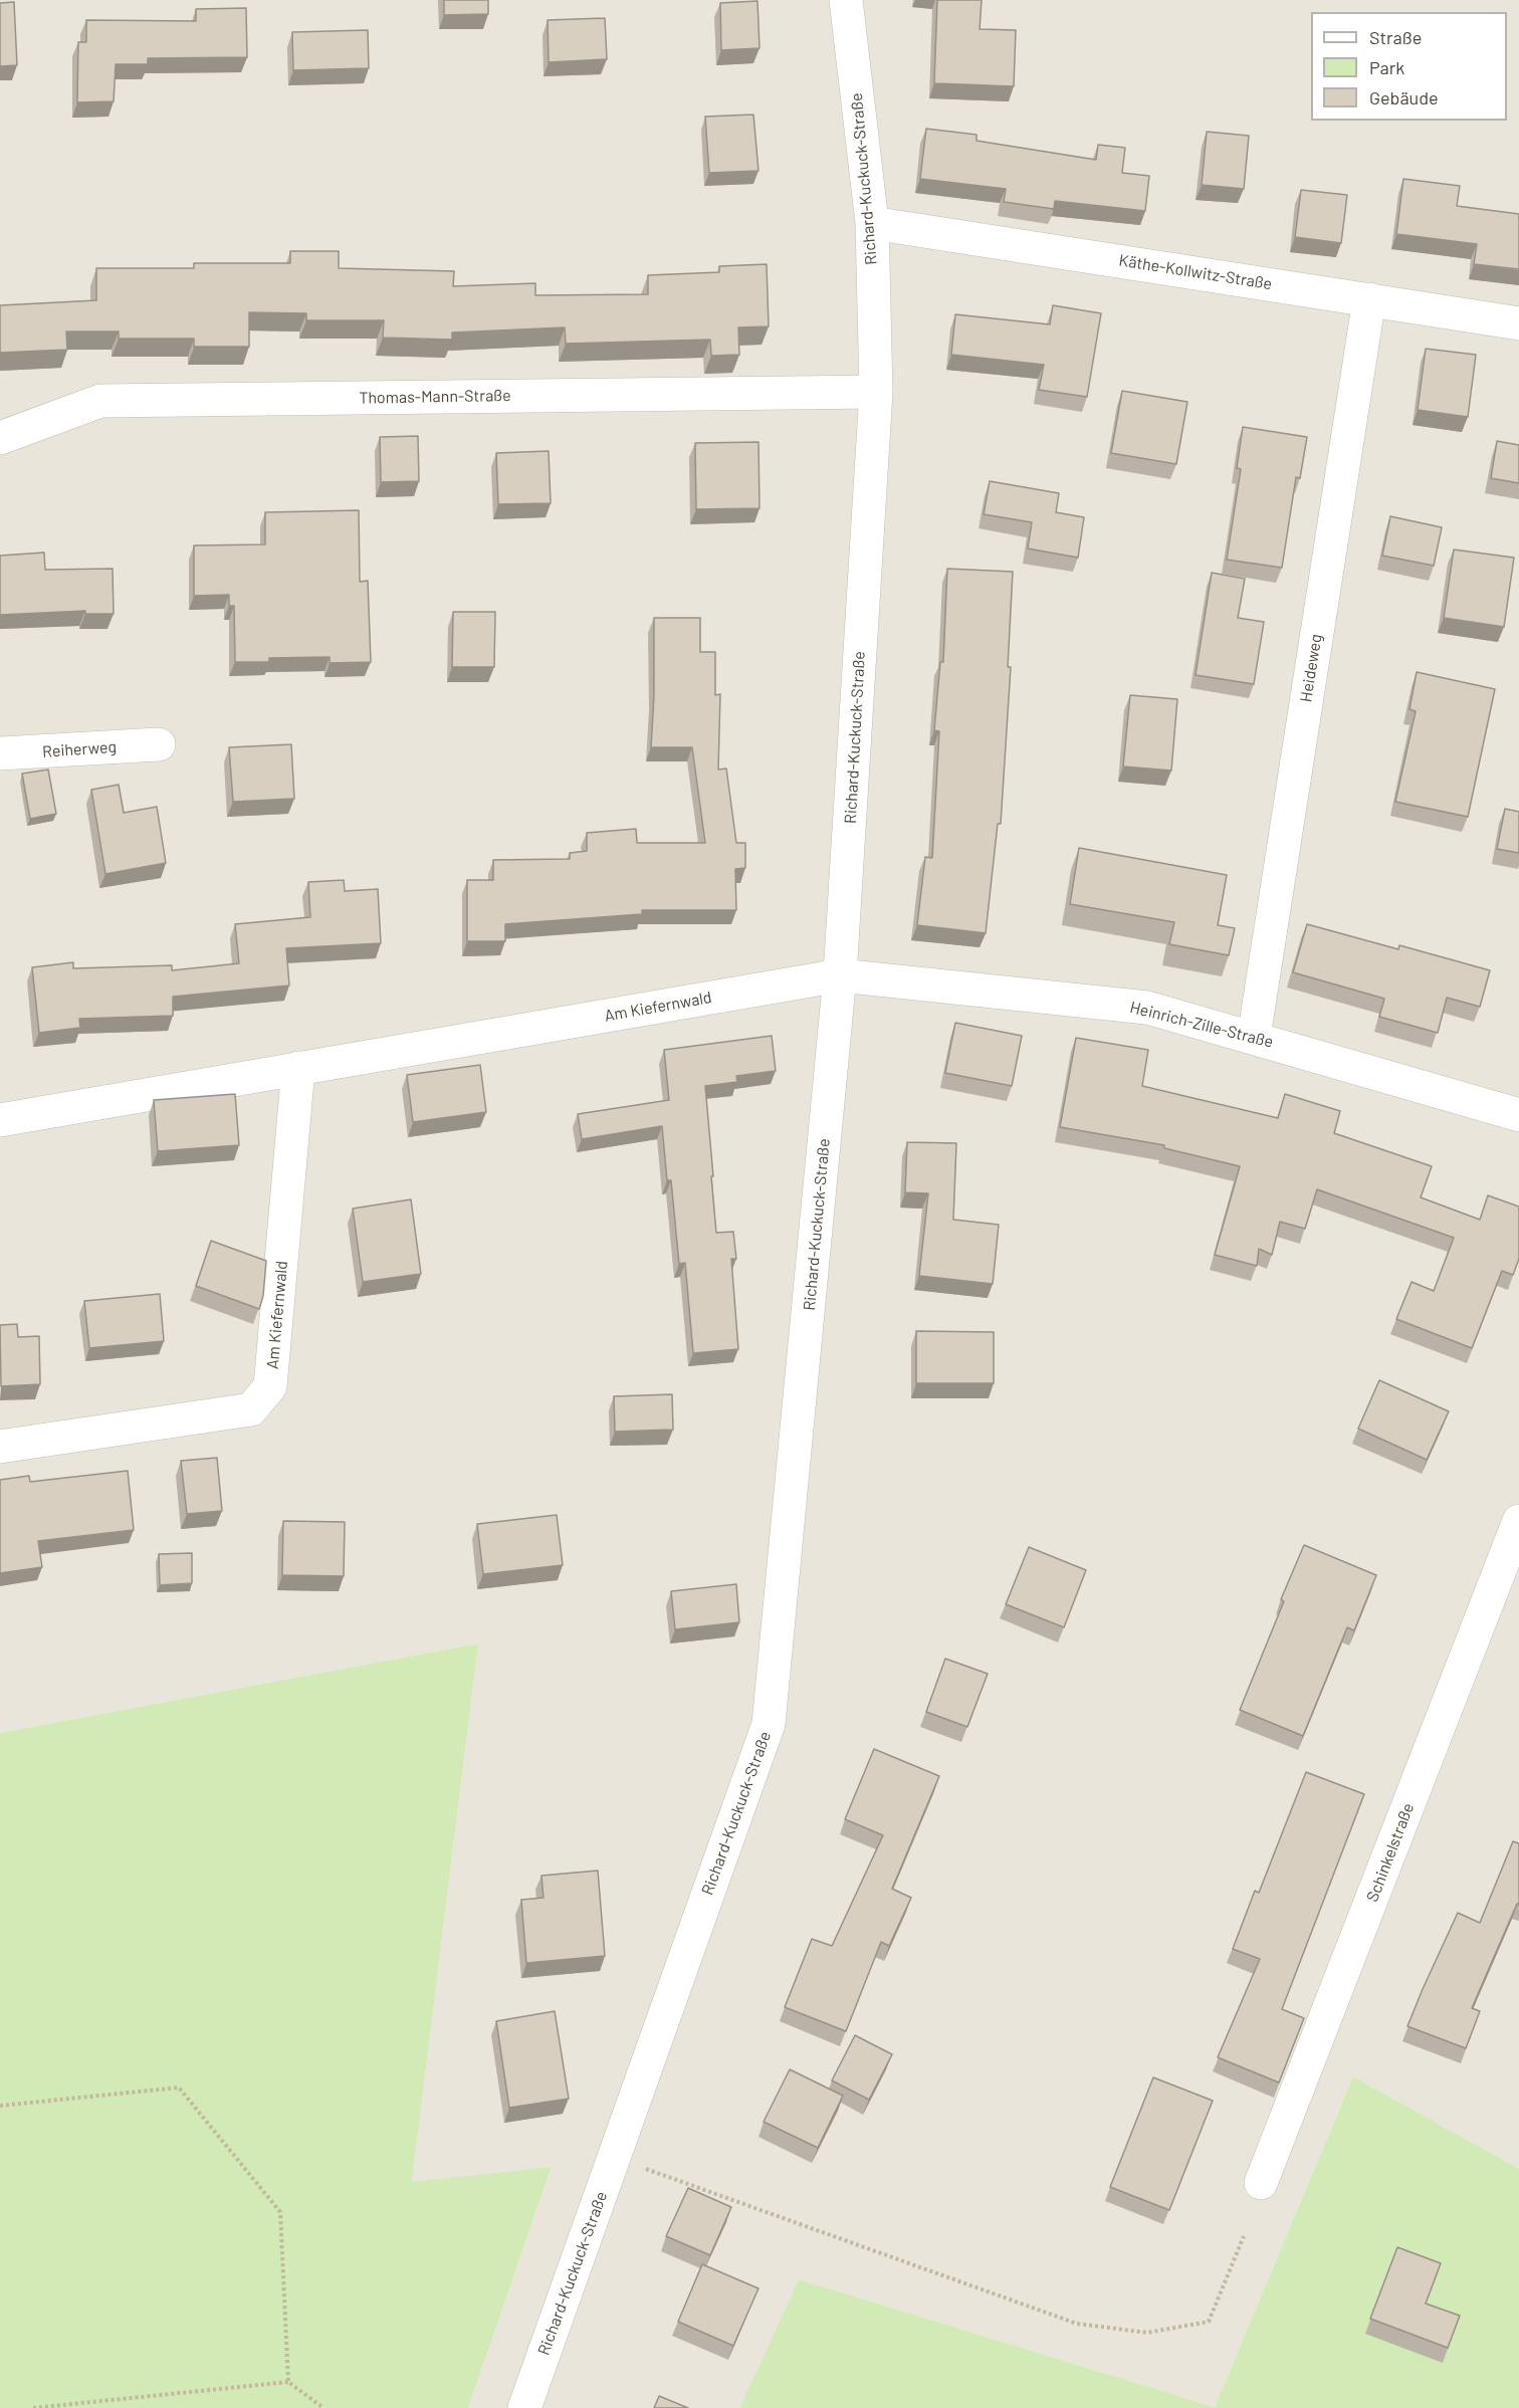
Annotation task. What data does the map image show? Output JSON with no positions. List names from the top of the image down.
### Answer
{
  "streets": {
    "street": [
      "Richard-Kuckuck-Straße",
      "Käthe-Kollwitz-Straße",
      "Thomas-Mann-Straße",
      "Heideweg",
      "Reiherweg",
      "Am Kiefernwald",
      "Heinrich-Zille-Straße",
      "Schinkelstraße"
    ]
  },
  "crossings": [
    ["Richard-Kuckuck-Straße", "Käthe-Kollwitz-Straße"],
    ["Richard-Kuckuck-Straße", "Thomas-Mann-Straße"],
    ["Richard-Kuckuck-Straße", "Am Kiefernwald"],
    ["Richard-Kuckuck-Straße", "Heinrich-Zille-Straße"],
    ["Käthe-Kollwitz-Straße", "Heideweg"],
    ["Heideweg", "Heinrich-Zille-Straße"],
    ["Am Kiefernwald", "Heinrich-Zille-Straße"]
  ],
  "legend": ["Straße", "Park", "Gebäude"]
}
